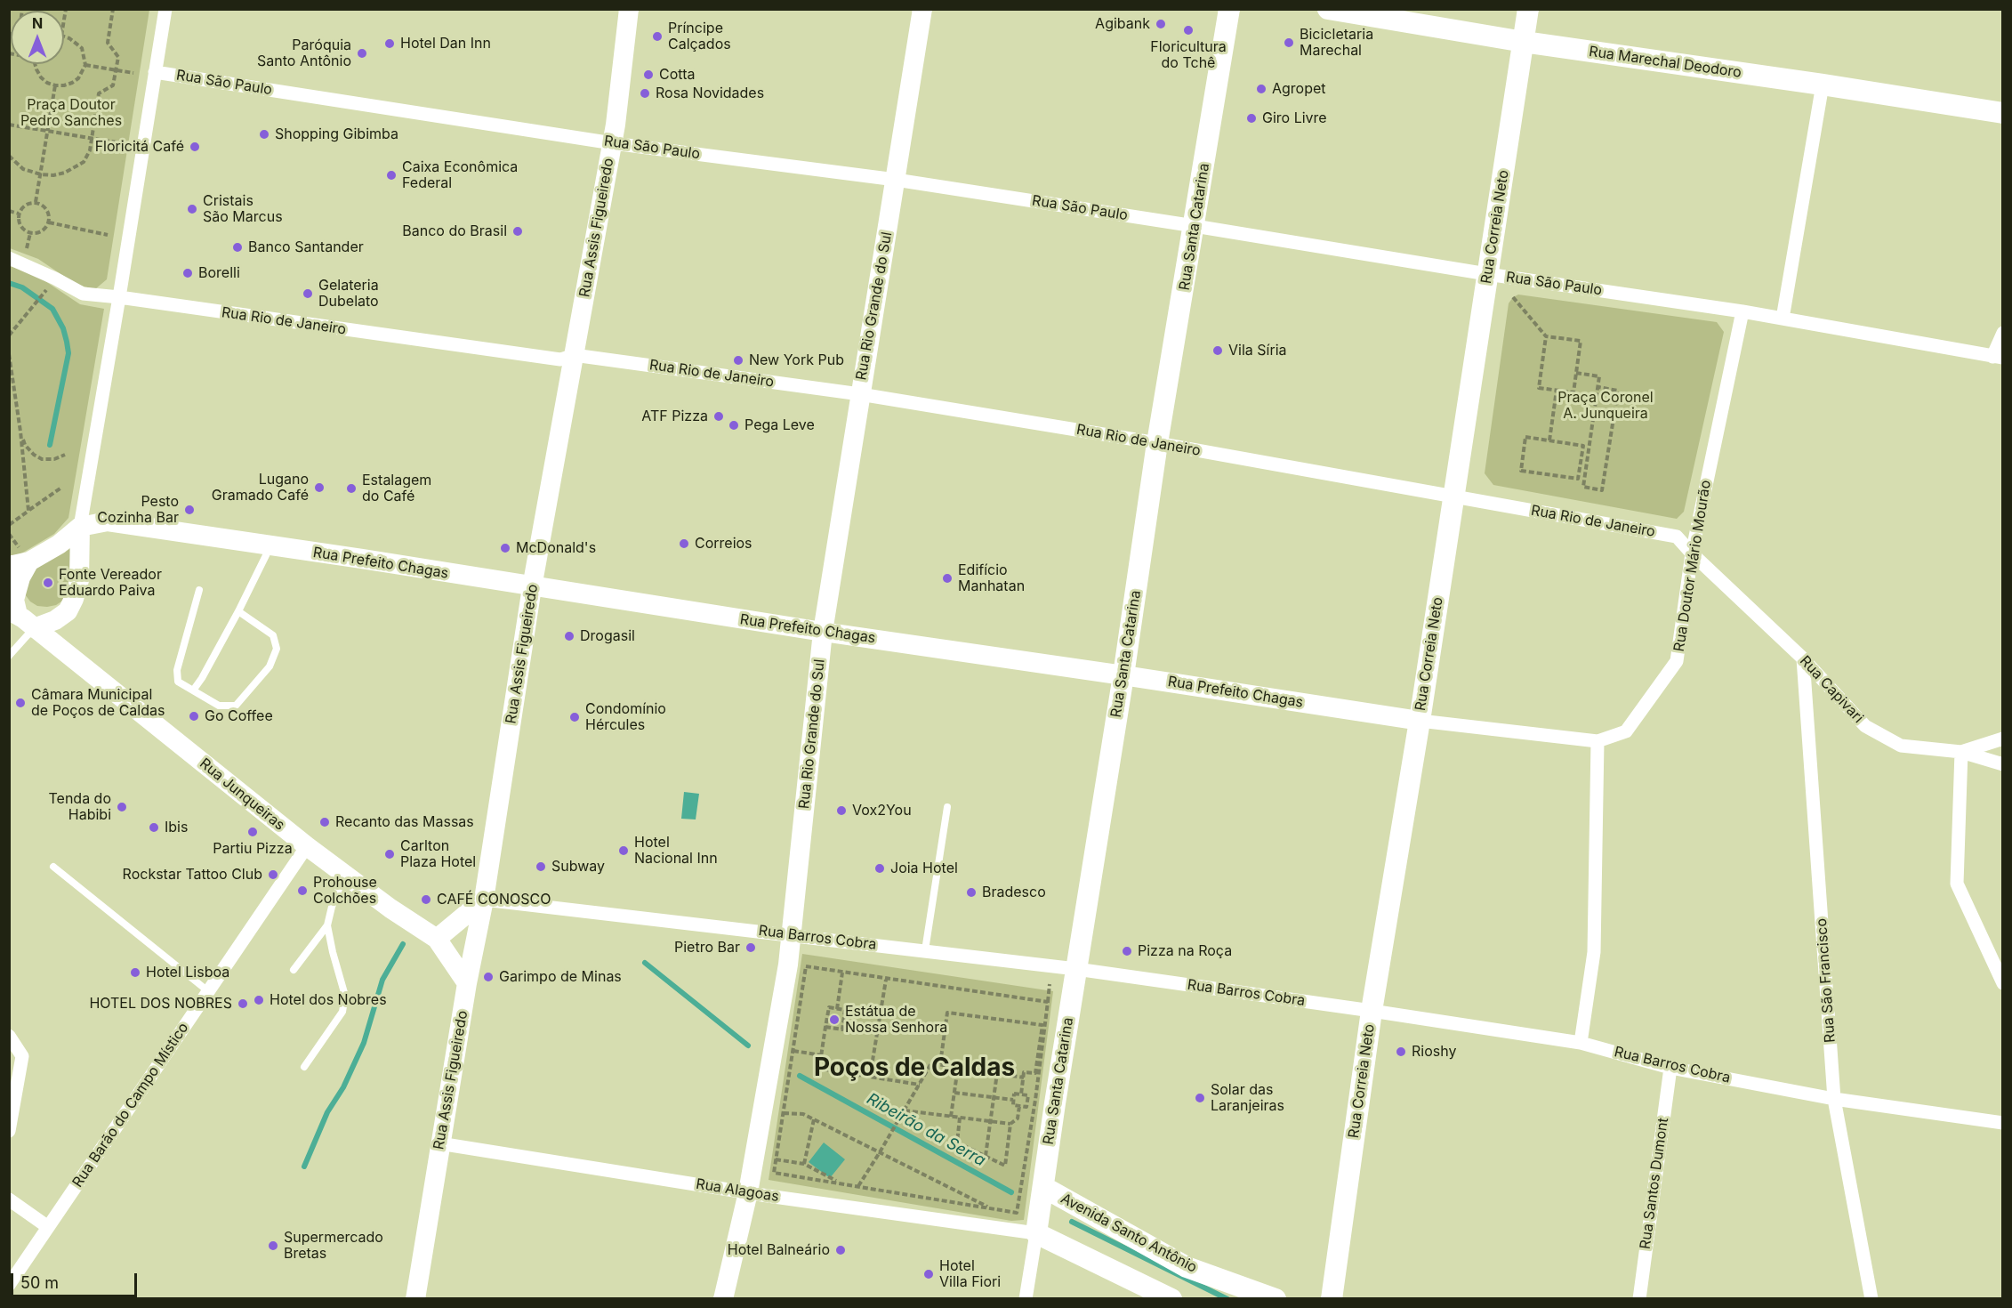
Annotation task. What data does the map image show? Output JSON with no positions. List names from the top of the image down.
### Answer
{
  "streets": {
    "main road": [
      "Rua Marechal Deodoro",
      "Rua Santa Catarina",
      "Rua Correia Neto",
      "Avenida Santo Antônio"
    ],
    "street": [
      "Rua São Paulo",
      "Rua Assis Figueiredo",
      "Rua Rio Grande do Sul",
      "Rua Rio de Janeiro",
      "Rua Prefeito Chagas",
      "Rua Doutor Mário Mourão",
      "Rua Capivari",
      "Rua Junqueiras",
      "Rua Barros Cobra",
      "Rua São Francisco",
      "Rua Barão do Campo Místico",
      "Rua Santos Dumont",
      "Rua Alagoas"
    ]
  },
  "crossings": [
    ["Rua Marechal Deodoro", "Rua Correia Neto"],
    ["Rua São Paulo", "Rua Santa Catarina"],
    ["Rua São Paulo", "Rua Correia Neto"],
    ["Rua São Paulo", "Rua Assis Figueiredo"],
    ["Rua São Paulo", "Rua Rio Grande do Sul"],
    ["Rua São Paulo", "Rua Doutor Mário Mourão"],
    ["Rua Santa Catarina", "Rua Rio de Janeiro"],
    ["Rua Santa Catarina", "Rua Prefeito Chagas"],
    ["Rua Santa Catarina", "Rua Barros Cobra"],
    ["Rua Santa Catarina", "Rua Alagoas"],
    ["Rua Santa Catarina", "Avenida Santo Antônio"],
    ["Rua Correia Neto", "Rua Prefeito Chagas"],
    ["Rua Correia Neto", "Rua Barros Cobra"],
    ["Rua Assis Figueiredo", "Rua Rio de Janeiro"],
    ["Rua Assis Figueiredo", "Rua Prefeito Chagas"],
    ["Rua Assis Figueiredo", "Rua Junqueiras"],
    ["Rua Assis Figueiredo", "Rua Barros Cobra"],
    ["Rua Assis Figueiredo", "Rua Alagoas"],
    ["Rua Rio Grande do Sul", "Rua Rio de Janeiro"],
    ["Rua Rio Grande do Sul", "Rua Prefeito Chagas"],
    ["Rua Rio Grande do Sul", "Rua Barros Cobra"],
    ["Rua Rio Grande do Sul", "Rua Alagoas"],
    ["Rua Rio de Janeiro", "Rua Doutor Mário Mourão"],
    ["Rua Rio de Janeiro", "Rua Capivari"],
    ["Rua Prefeito Chagas", "Rua Doutor Mário Mourão"],
    ["Rua Doutor Mário Mourão", "Rua Capivari"],
    ["Rua Capivari", "Rua São Francisco"],
    ["Rua Junqueiras", "Rua Barão do Campo Místico"],
    ["Rua Barros Cobra", "Rua São Francisco"],
    ["Rua Barros Cobra", "Rua Santos Dumont"]
  ],
  "districts": ["Poços de Caldas"],
  "water": ["Ribeirão da Serra"],
  "parks": ["Praça Doutor Pedro Sanches", "Praça Coronel A. Junqueira"],
  "places": [
    "Agibank",
    "Floricultura do Tchê",
    "Príncipe Calçados",
    "Bicicletaria Marechal",
    "Hotel Dan Inn",
    "Paróquia Santo Antônio",
    "Cotta",
    "Agropet",
    "Rosa Novidades",
    "Giro Livre",
    "Shopping Gibimba",
    "Floricitá Café",
    "Caixa Econômica Federal",
    "Cristais São Marcus",
    "Banco do Brasil",
    "Banco Santander",
    "Borelli",
    "Gelateria Dubelato",
    "Vila Síria",
    "New York Pub",
    "ATF Pizza",
    "Pega Leve",
    "Lugano Gramado Café",
    "Estalagem do Café",
    "Pesto Cozinha Bar",
    "Correios",
    "McDonald's",
    "Edifício Manhatan",
    "Fonte Vereador Eduardo Paiva",
    "Drogasil",
    "Câmara Municipal de Poços de Caldas",
    "Go Coffee",
    "Condomínio Hércules",
    "Tenda do Habibi",
    "Vox2You",
    "Recanto das Massas",
    "Ibis",
    "Partiu Pizza",
    "Hotel Nacional Inn",
    "Carlton Plaza Hotel",
    "Subway",
    "Joia Hotel",
    "Rockstar Tattoo Club",
    "Prohouse Colchões",
    "Bradesco",
    "CAFÉ CONOSCO",
    "Pietro Bar",
    "Pizza na Roça",
    "Hotel Lisboa",
    "Garimpo de Minas",
    "Hotel dos Nobres",
    "HOTEL DOS NOBRES",
    "Estátua de Nossa Senhora",
    "Rioshy",
    "Solar das Laranjeiras",
    "Supermercado Bretas",
    "Hotel Balneário",
    "Hotel Villa Fiori"
  ],
  "scale_bar": "50 m",
  "north": "top"
}
